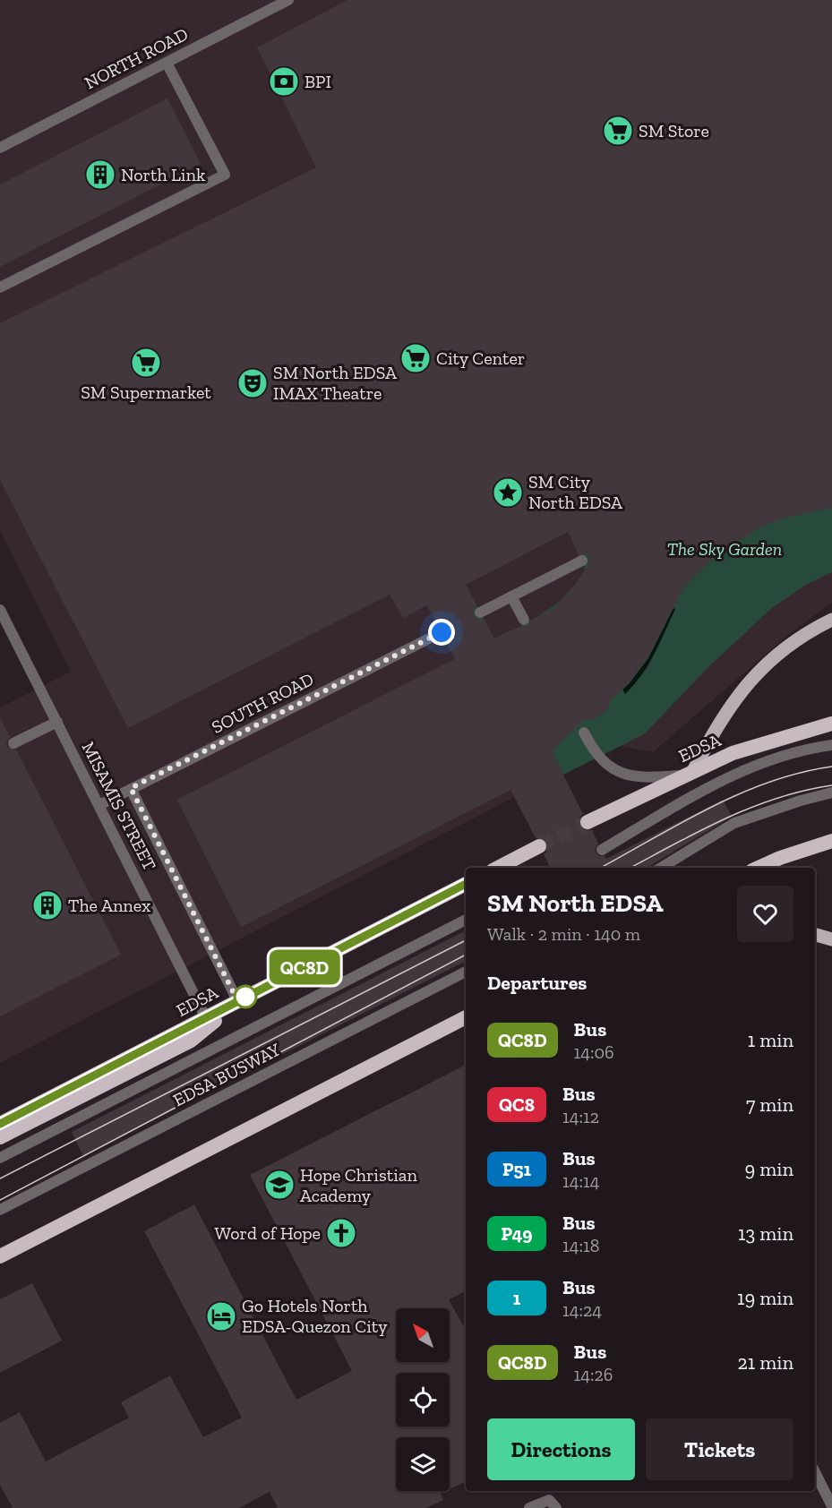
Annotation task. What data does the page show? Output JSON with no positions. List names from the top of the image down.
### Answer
{
  "streets": {
    "highway": ["EDSA"],
    "street": [
      "NORTH ROAD",
      "SOUTH ROAD",
      "MISAMIS STREET",
      "EDSA BUSWAY"
    ]
  },
  "crossings": [
    ["SOUTH ROAD", "MISAMIS STREET"],
    ["EDSA", "MISAMIS STREET"]
  ],
  "parks": ["The Sky Garden"],
  "places": {
    "bank": ["BPI"],
    "supermarket": ["SM Store", "City Center", "SM Supermarket"],
    "building": ["North Link", "The Annex"],
    "theatre": ["SM North EDSA IMAX Theatre"],
    "place": ["SM City North EDSA"],
    "school or university": ["Hope Christian Academy"],
    "church": ["Word of Hope"],
    "hotel": ["Go Hotels North EDSA-Quezon City"]
  },
  "lines": ["bus line QC8D"],
  "north": "top left",
  "page": {
    "on_map": "QC8D",
    "heading": [
      ["SM North EDSA", "Walk · 2 min · 140 m"],
      "Departures"
    ],
    "list": [
      {
        "mark": "QC8D",
        "name": "Bus",
        "note": "14:06",
        "value": "1 min"
      },
      {
        "mark": "QC8",
        "name": "Bus",
        "note": "14:12",
        "value": "7 min"
      },
      {
        "mark": "P51",
        "name": "Bus",
        "note": "14:14",
        "value": "9 min"
      },
      {
        "mark": "P49",
        "name": "Bus",
        "note": "14:18",
        "value": "13 min"
      },
      {
        "mark": "1",
        "name": "Bus",
        "note": "14:24",
        "value": "19 min"
      },
      {
        "mark": "QC8D",
        "name": "Bus",
        "note": "14:26",
        "value": "21 min"
      }
    ],
    "buttons": ["Directions", "Tickets"]
  }
}
